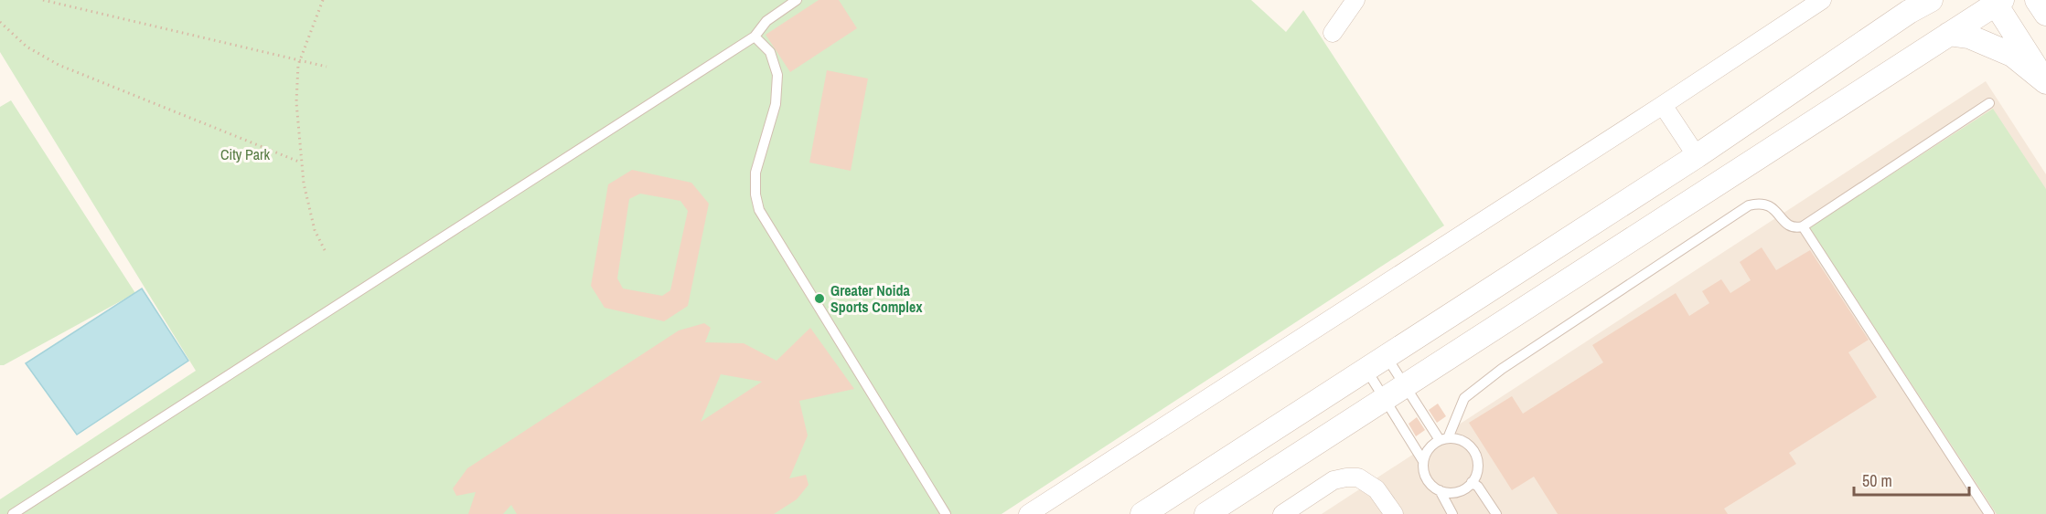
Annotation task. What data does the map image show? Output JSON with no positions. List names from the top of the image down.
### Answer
{
  "parks": ["City Park"],
  "places": ["Greater Noida Sports Complex"],
  "scale_bar": "50 m"
}
